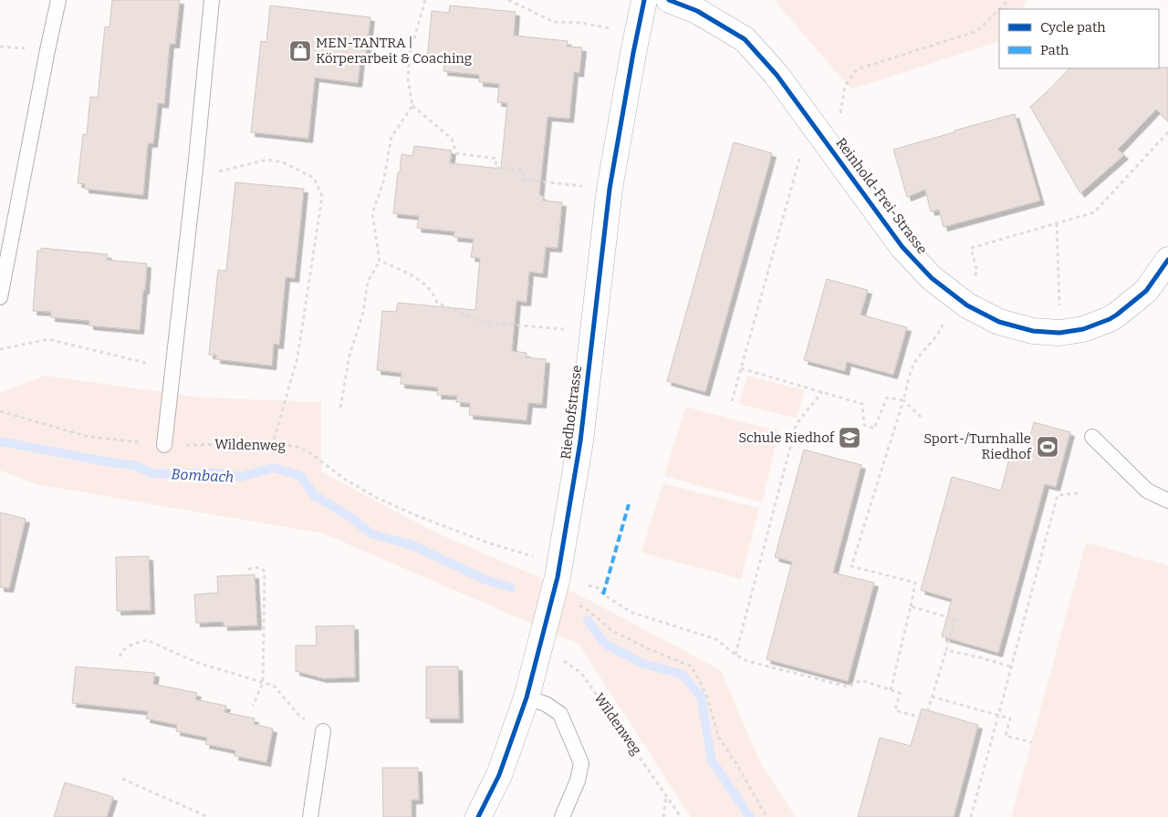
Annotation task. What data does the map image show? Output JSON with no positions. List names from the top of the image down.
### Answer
{
  "streets": {
    "street": ["Reinhold-Frei-Strasse", "Riedhofstrasse"],
    "path": ["Wildenweg"]
  },
  "crossings": [
    ["Riedhofstrasse", "Wildenweg"]
  ],
  "water": ["Bombach"],
  "places": {
    "shop": ["MEN-TANTRA | Körperarbeit & Coaching"],
    "school or university": ["Schule Riedhof"],
    "sports": ["Sport-/Turnhalle Riedhof"]
  },
  "legend": ["Cycle path", "Path"]
}
